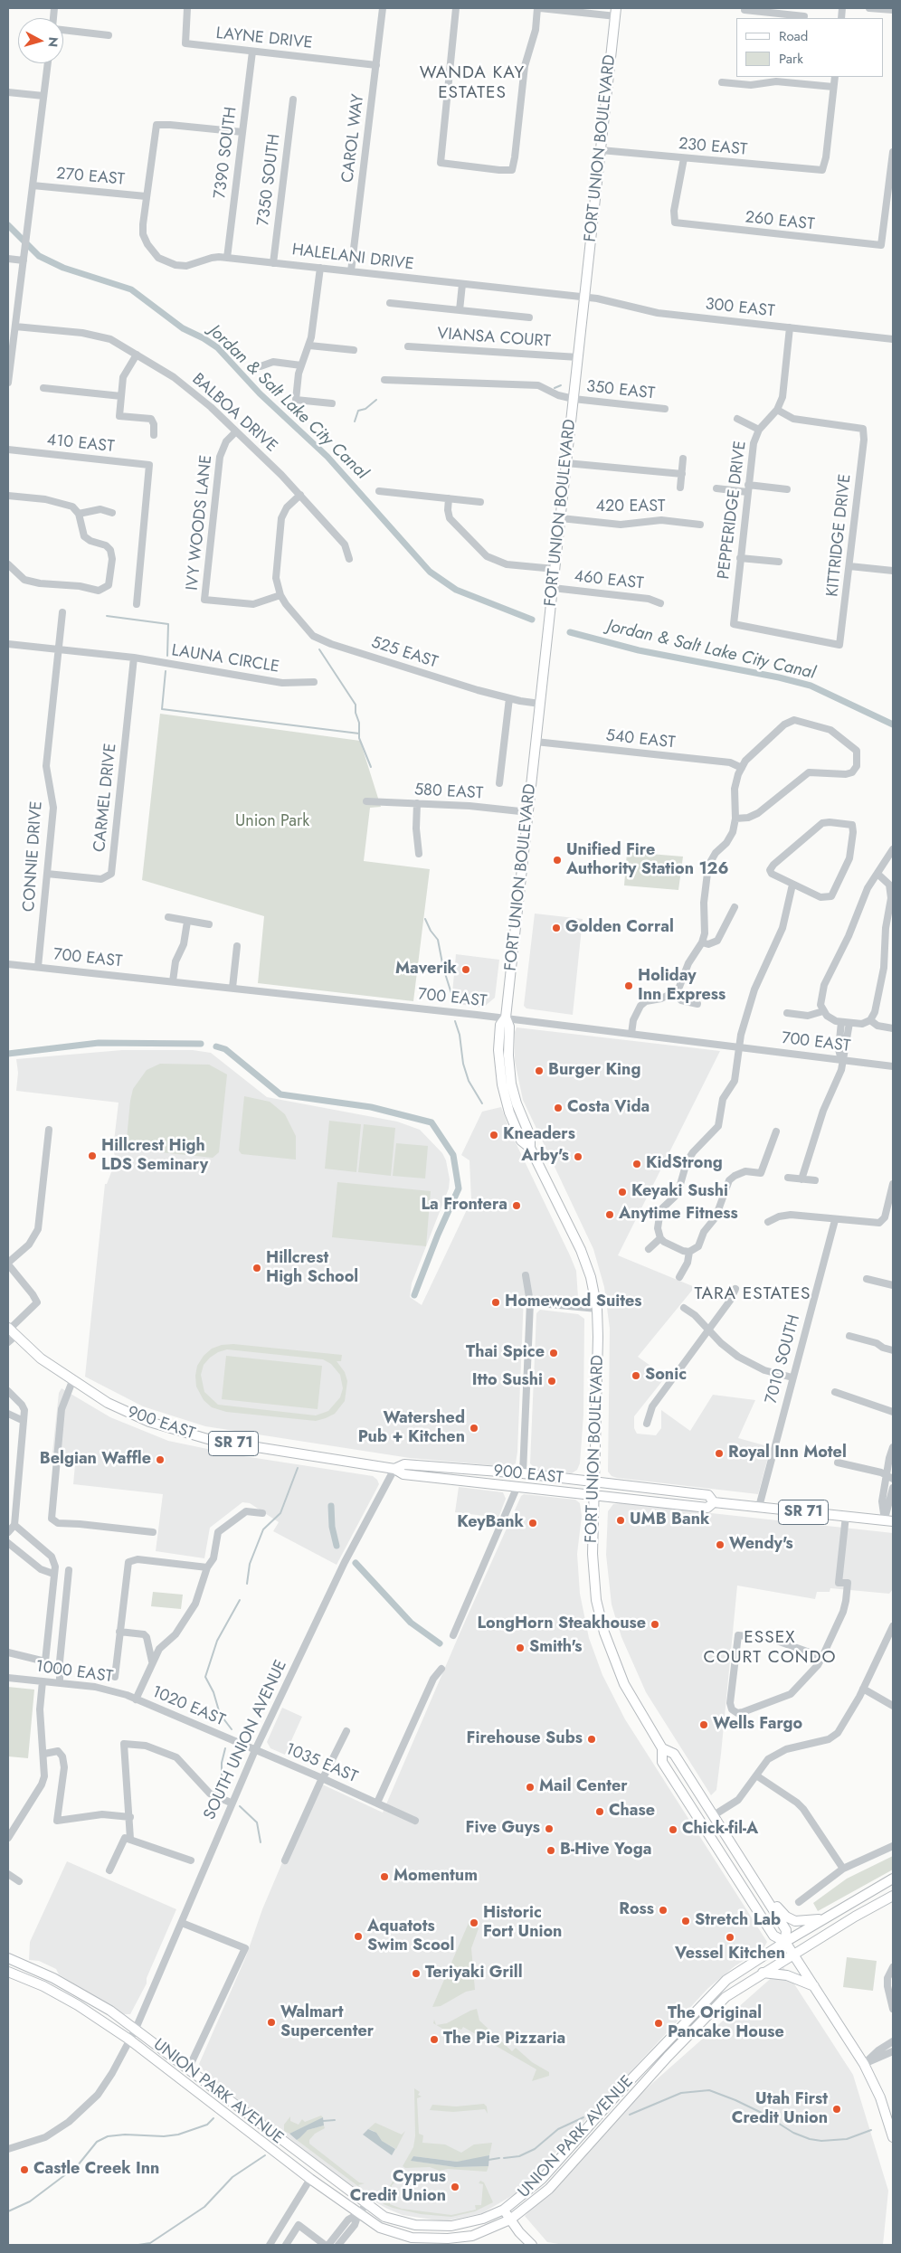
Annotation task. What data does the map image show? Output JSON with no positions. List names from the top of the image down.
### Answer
{
  "streets": {
    "main road": [
      "FORT UNION BOULEVARD",
      "900 EAST",
      "SR 71",
      "UNION PARK AVENUE"
    ],
    "street": [
      "LAYNE DRIVE",
      "CAROL WAY",
      "230 EAST",
      "7390 SOUTH",
      "270 EAST",
      "7350 SOUTH",
      "260 EAST",
      "HALELANI DRIVE",
      "300 EAST",
      "VIANSA COURT",
      "350 EAST",
      "BALBOA DRIVE",
      "410 EAST",
      "420 EAST",
      "PEPPERIDGE DRIVE",
      "IVY WOODS LANE",
      "KITTRIDGE DRIVE",
      "460 EAST",
      "525 EAST",
      "LAUNA CIRCLE",
      "540 EAST",
      "580 EAST",
      "CARMEL DRIVE",
      "CONNIE DRIVE",
      "700 EAST",
      "7010 SOUTH",
      "1000 EAST",
      "1020 EAST",
      "SOUTH UNION AVENUE",
      "1035 EAST"
    ]
  },
  "crossings": [
    ["LAYNE DRIVE", "CAROL WAY"],
    ["LAYNE DRIVE", "7390 SOUTH"],
    ["CAROL WAY", "HALELANI DRIVE"],
    ["230 EAST", "FORT UNION BOULEVARD"],
    ["230 EAST", "260 EAST"],
    ["FORT UNION BOULEVARD", "HALELANI DRIVE"],
    ["FORT UNION BOULEVARD", "300 EAST"],
    ["FORT UNION BOULEVARD", "VIANSA COURT"],
    ["FORT UNION BOULEVARD", "350 EAST"],
    ["FORT UNION BOULEVARD", "420 EAST"],
    ["FORT UNION BOULEVARD", "460 EAST"],
    ["FORT UNION BOULEVARD", "525 EAST"],
    ["FORT UNION BOULEVARD", "540 EAST"],
    ["FORT UNION BOULEVARD", "580 EAST"],
    ["FORT UNION BOULEVARD", "700 EAST"],
    ["FORT UNION BOULEVARD", "900 EAST"],
    ["FORT UNION BOULEVARD", "UNION PARK AVENUE"],
    ["7390 SOUTH", "HALELANI DRIVE"],
    ["270 EAST", "HALELANI DRIVE"],
    ["7350 SOUTH", "HALELANI DRIVE"],
    ["HALELANI DRIVE", "300 EAST"],
    ["300 EAST", "PEPPERIDGE DRIVE"],
    ["BALBOA DRIVE", "IVY WOODS LANE"],
    ["PEPPERIDGE DRIVE", "KITTRIDGE DRIVE"],
    ["IVY WOODS LANE", "525 EAST"],
    ["LAUNA CIRCLE", "CARMEL DRIVE"],
    ["LAUNA CIRCLE", "CONNIE DRIVE"],
    ["CARMEL DRIVE", "CONNIE DRIVE"],
    ["CONNIE DRIVE", "700 EAST"],
    ["7010 SOUTH", "900 EAST"],
    ["900 EAST", "SOUTH UNION AVENUE"],
    ["1000 EAST", "1020 EAST"],
    ["1020 EAST", "SOUTH UNION AVENUE"],
    ["1020 EAST", "1035 EAST"],
    ["SOUTH UNION AVENUE", "1035 EAST"],
    ["SOUTH UNION AVENUE", "UNION PARK AVENUE"]
  ],
  "districts": ["WANDA KAY ESTATES", "TARA ESTATES", "ESSEX COURT CONDO"],
  "water": ["Jordan & Salt Lake City Canal"],
  "parks": ["Union Park"],
  "places": [
    "Unified Fire Authority Station 126",
    "Golden Corral",
    "Maverik",
    "Holiday Inn Express",
    "Burger King",
    "Costa Vida",
    "Kneaders",
    "Hillcrest High LDS Seminary",
    "Arby's",
    "KidStrong",
    "Keyaki Sushi",
    "La Frontera",
    "Anytime Fitness",
    "Hillcrest High School",
    "Homewood Suites",
    "Thai Spice",
    "Sonic",
    "Itto Sushi",
    "Watershed Pub + Kitchen",
    "Royal Inn Motel",
    "Belgian Waffle",
    "UMB Bank",
    "KeyBank",
    "Wendy's",
    "LongHorn Steakhouse",
    "Smith's",
    "Wells Fargo",
    "Firehouse Subs",
    "Mail Center",
    "Chase",
    "Five Guys",
    "Chick-fil-A",
    "B-Hive Yoga",
    "Momentum",
    "Ross",
    "Stretch Lab",
    "Historic Fort Union",
    "Aquatots Swim Scool",
    "Vessel Kitchen",
    "Teriyaki Grill",
    "Walmart Supercenter",
    "The Original Pancake House",
    "The Pie Pizzaria",
    "Utah First Credit Union",
    "Castle Creek Inn",
    "Cyprus Credit Union"
  ],
  "legend": ["Road", "Park"],
  "north": "right"
}
